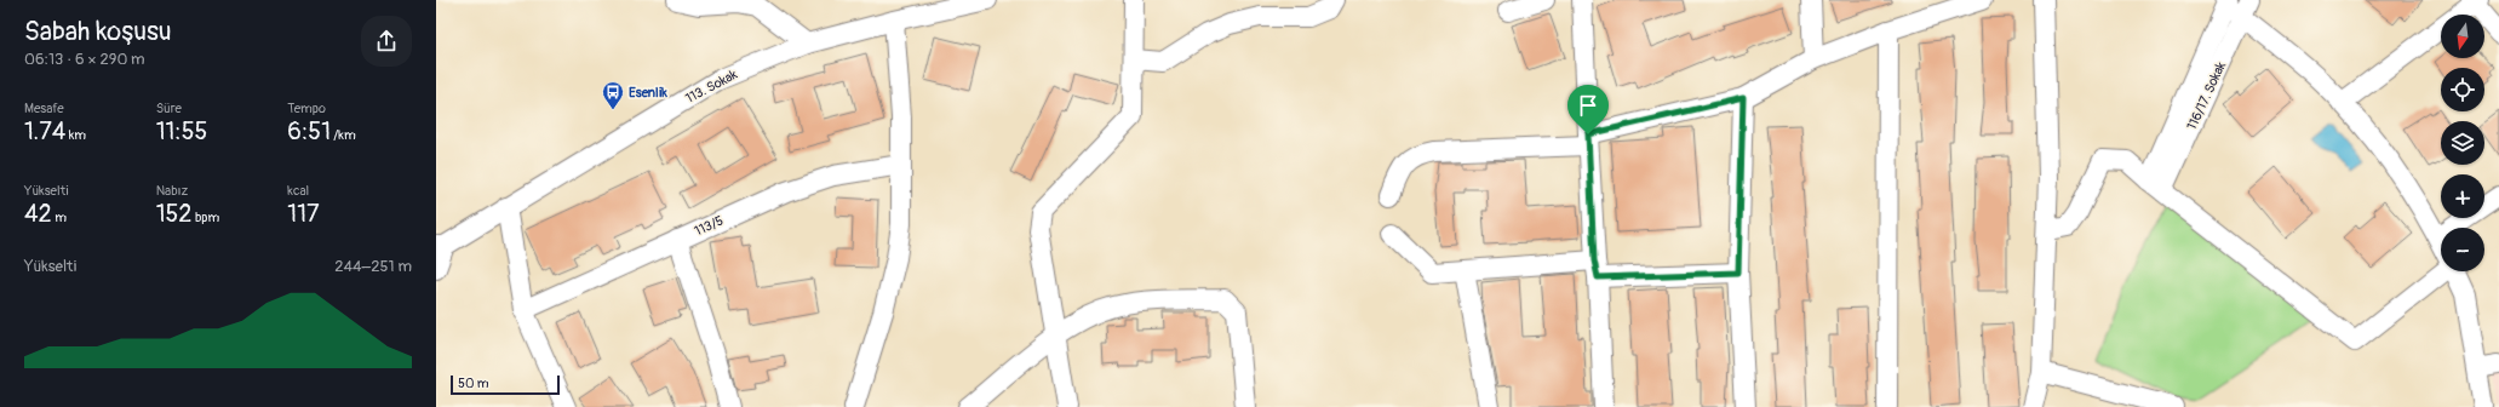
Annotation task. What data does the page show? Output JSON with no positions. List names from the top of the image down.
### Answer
{
  "streets": {
    "street": ["113. Sokak", "116/17. Sokak", "113/5"]
  },
  "places": {
    "bus stop": ["Esenlik"]
  },
  "scale_bar": "50 m",
  "north": "bottom",
  "page": {
    "heading": ["Sabah koşusu", "06:13 · 6 × 290 m"],
    "map_buttons": ["+", "−"],
    "stats": [
      ["Mesafe", "1.74 km"],
      ["Süre", "11:55"],
      ["Tempo", "6:51 /km"],
      ["Yükselti", "42 m"],
      ["Nabız", "152 bpm"],
      ["kcal", "117"]
    ],
    "chart": ["Yükselti", "244–251 m"],
    "scale": "50 m"
  }
}
